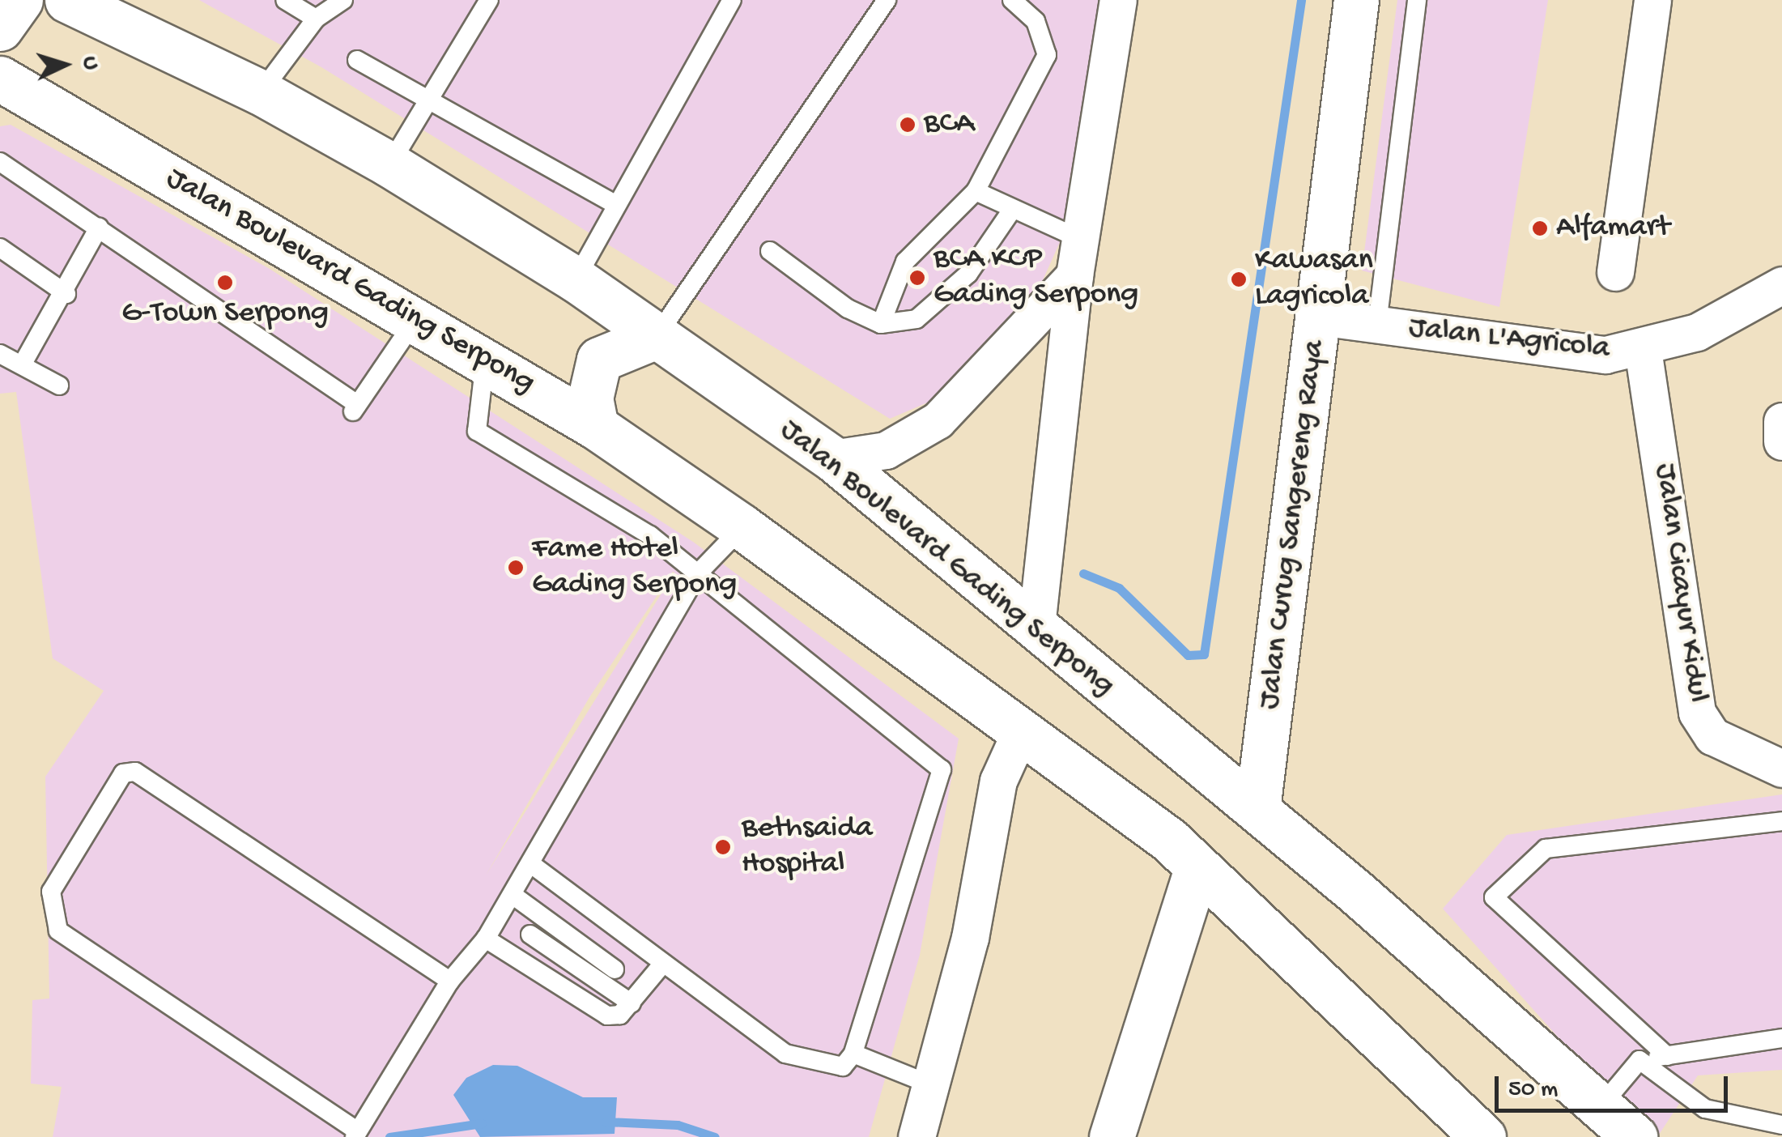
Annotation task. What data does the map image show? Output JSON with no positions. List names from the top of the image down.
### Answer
{
  "streets": {
    "main road": ["Jalan Boulevard Gading Serpong", "Jalan Curug Sangereng Raya"],
    "street": ["Jalan L'Agricola", "Jalan Cicayur Kidul"]
  },
  "crossings": [
    ["Jalan Boulevard Gading Serpong", "Jalan Curug Sangereng Raya"],
    ["Jalan L'Agricola", "Jalan Curug Sangereng Raya"],
    ["Jalan L'Agricola", "Jalan Cicayur Kidul"]
  ],
  "places": [
    "BCA",
    "Alfamart",
    "BCA KCP Gading Serpong",
    "Kawasan Lagricola",
    "G-Town Serpong",
    "Fame Hotel Gading Serpong",
    "Bethsaida Hospital"
  ],
  "scale_bar": "50 m",
  "north": "right"
}
